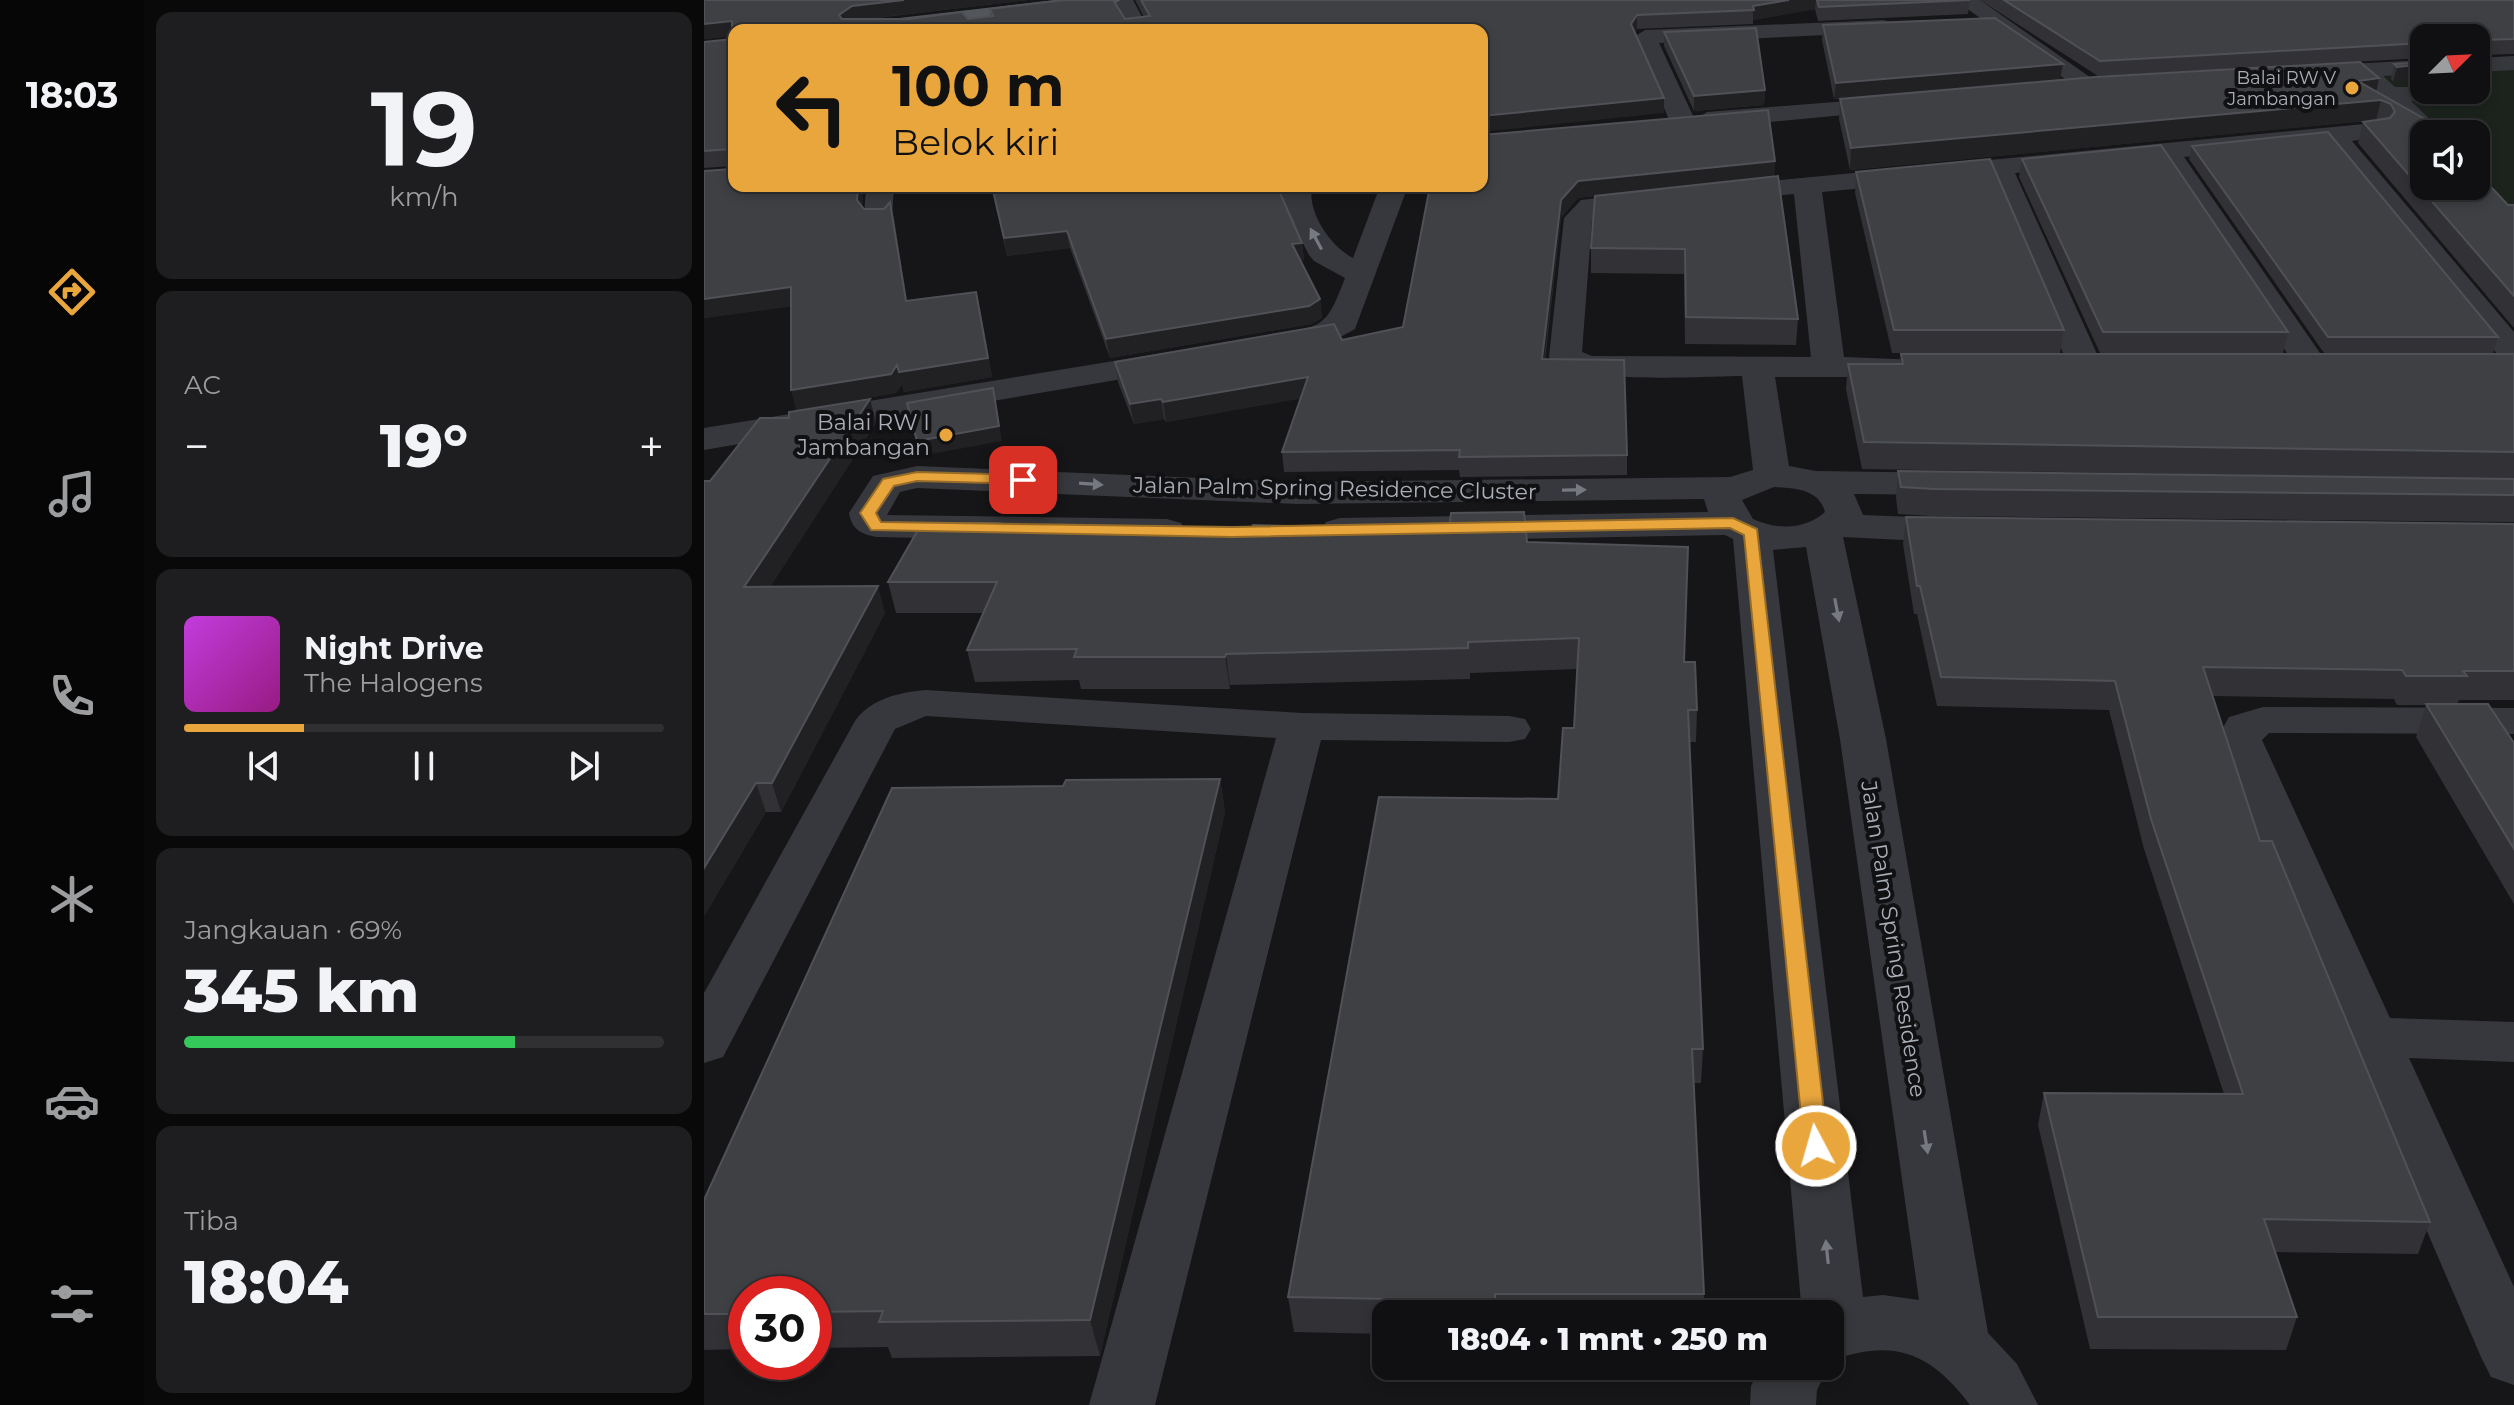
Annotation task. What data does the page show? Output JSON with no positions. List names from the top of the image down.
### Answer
{
  "streets": {
    "street": ["Jalan Palm Spring Residence Cluster", "Jalan Palm Spring Residence"]
  },
  "places": ["Balai RW V Jambangan", "Balai RW I Jambangan"],
  "north": "top right",
  "page": {
    "tabs": "18:03",
    "tile": [
      ["19", "km/h"],
      "AC",
      ["Jangkauan · 69%", "345 km"],
      ["Tiba", "18:04"]
    ],
    "turn": ["100 m", "Belok kiri"],
    "heat": ["−", "19°", "+"],
    "song": ["Night Drive", "The Halogens"],
    "limit": "30",
    "trip": "18:04 · 1 mnt · 250 m"
  }
}
